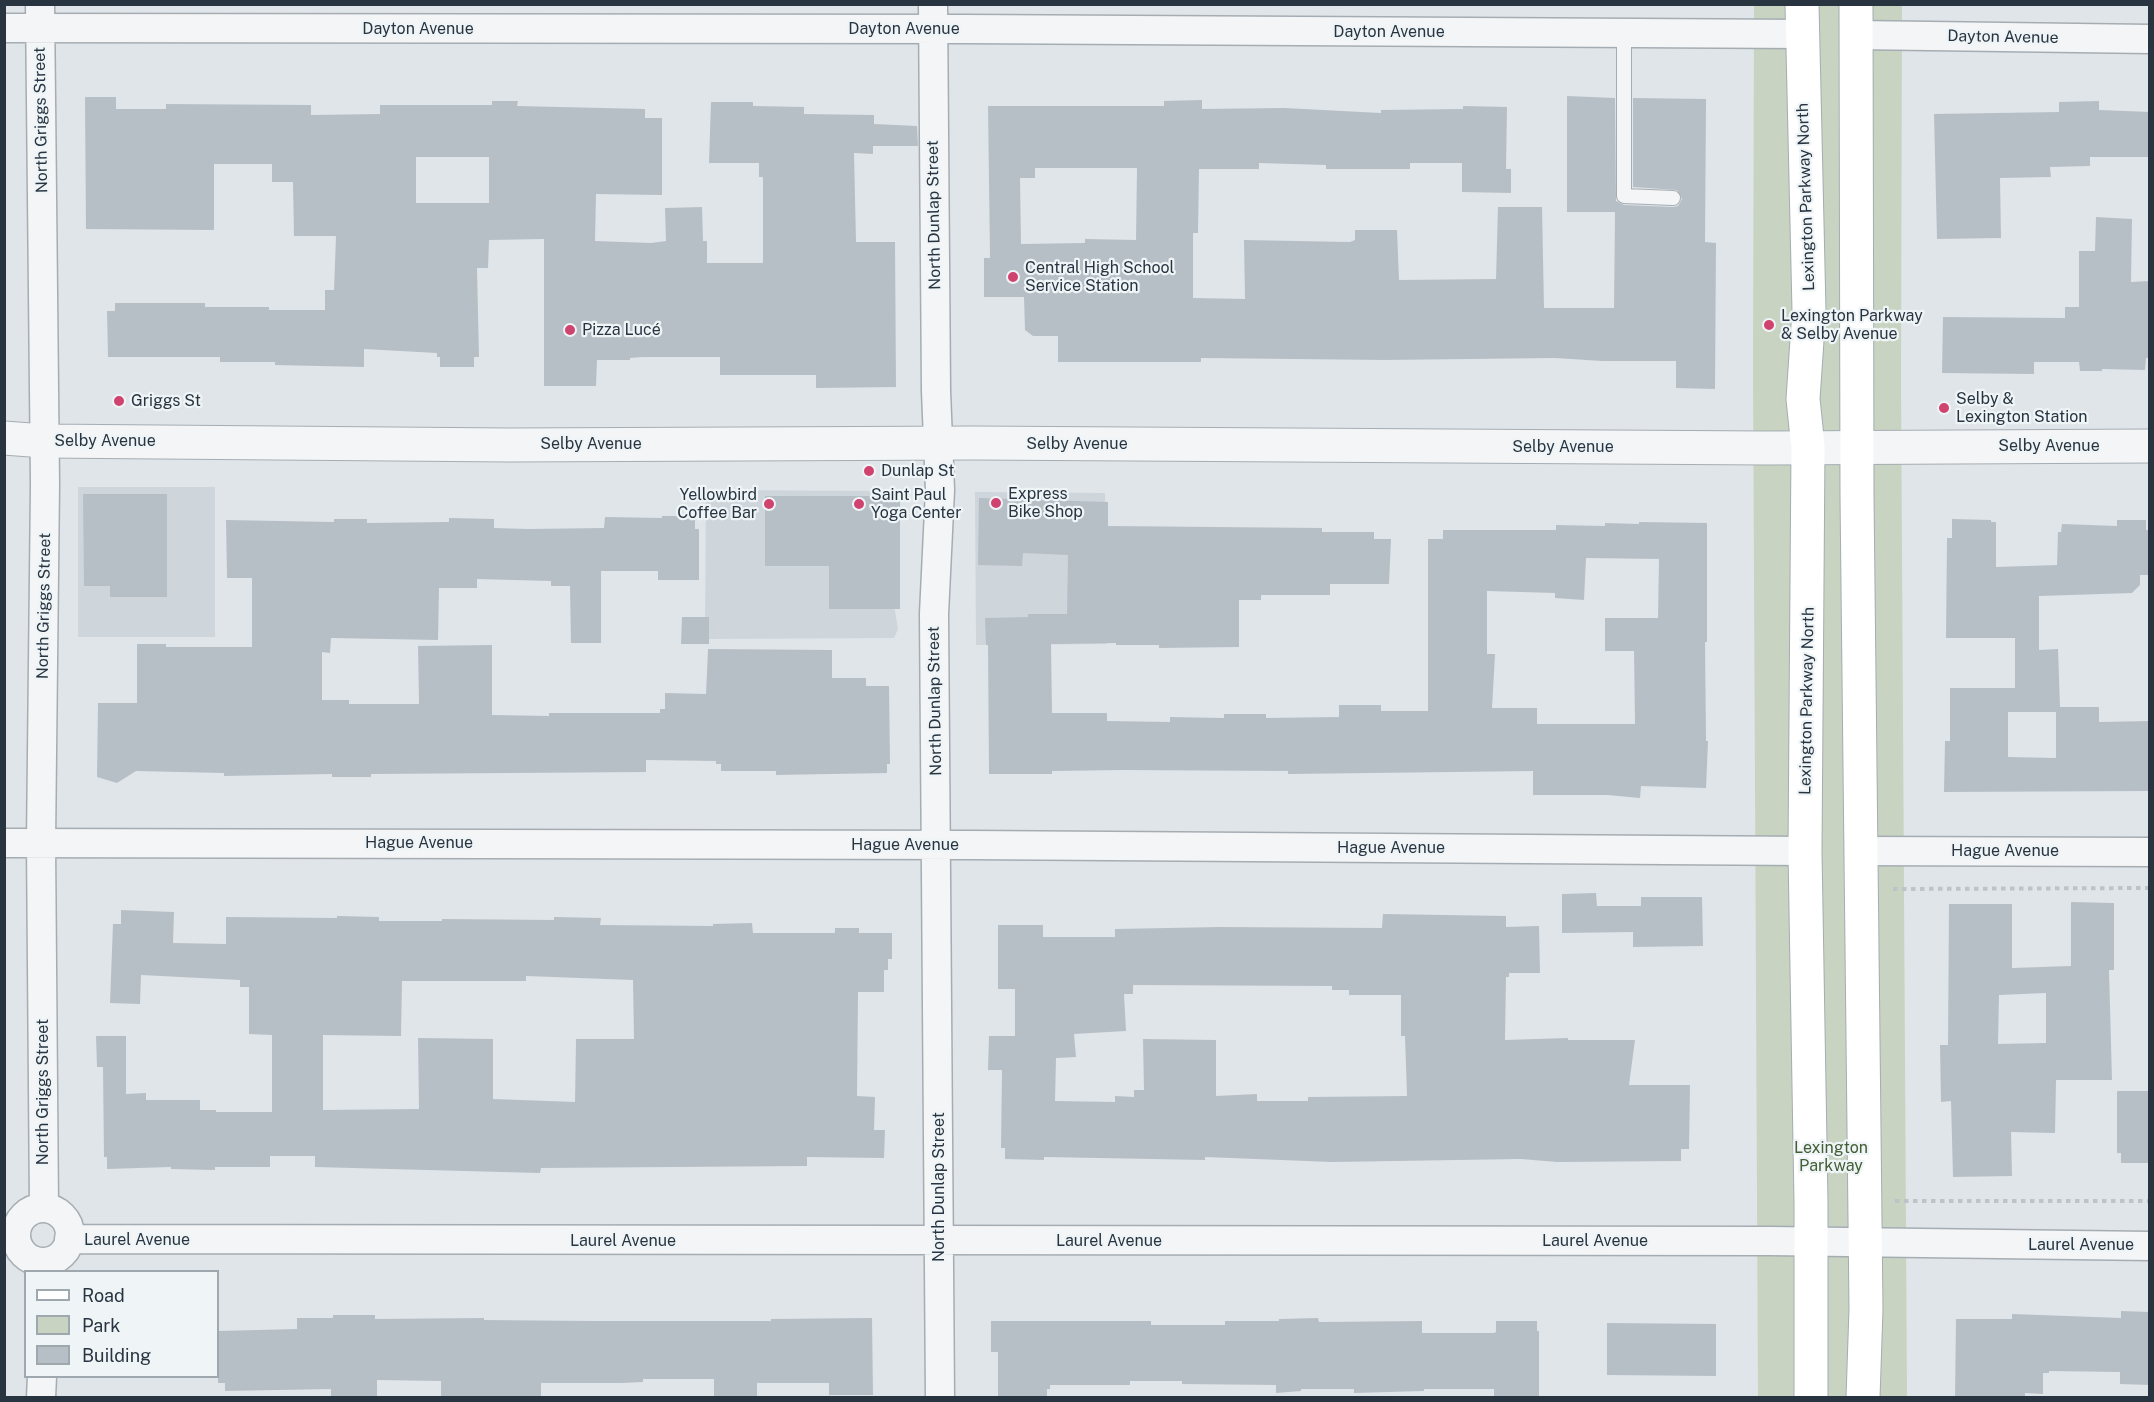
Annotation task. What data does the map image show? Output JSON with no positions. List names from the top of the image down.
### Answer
{
  "streets": {
    "main road": ["Lexington Parkway North"],
    "street": [
      "Dayton Avenue",
      "North Griggs Street",
      "North Dunlap Street",
      "Selby Avenue",
      "Hague Avenue",
      "Laurel Avenue"
    ]
  },
  "crossings": [
    ["Dayton Avenue", "North Griggs Street"],
    ["Dayton Avenue", "Lexington Parkway North"],
    ["Dayton Avenue", "North Dunlap Street"],
    ["North Griggs Street", "Selby Avenue"],
    ["North Griggs Street", "Hague Avenue"],
    ["North Griggs Street", "Laurel Avenue"],
    ["Lexington Parkway North", "Selby Avenue"],
    ["Lexington Parkway North", "Hague Avenue"],
    ["Lexington Parkway North", "Laurel Avenue"],
    ["North Dunlap Street", "Selby Avenue"],
    ["North Dunlap Street", "Hague Avenue"],
    ["North Dunlap Street", "Laurel Avenue"]
  ],
  "parks": ["Lexington Parkway"],
  "places": [
    "Central High School Service Station",
    "Lexington Parkway & Selby Avenue",
    "Pizza Lucé",
    "Griggs St",
    "Selby & Lexington Station",
    "Dunlap St",
    "Express Bike Shop",
    "Yellowbird Coffee Bar",
    "Saint Paul Yoga Center"
  ],
  "legend": ["Road", "Park", "Building"]
}
